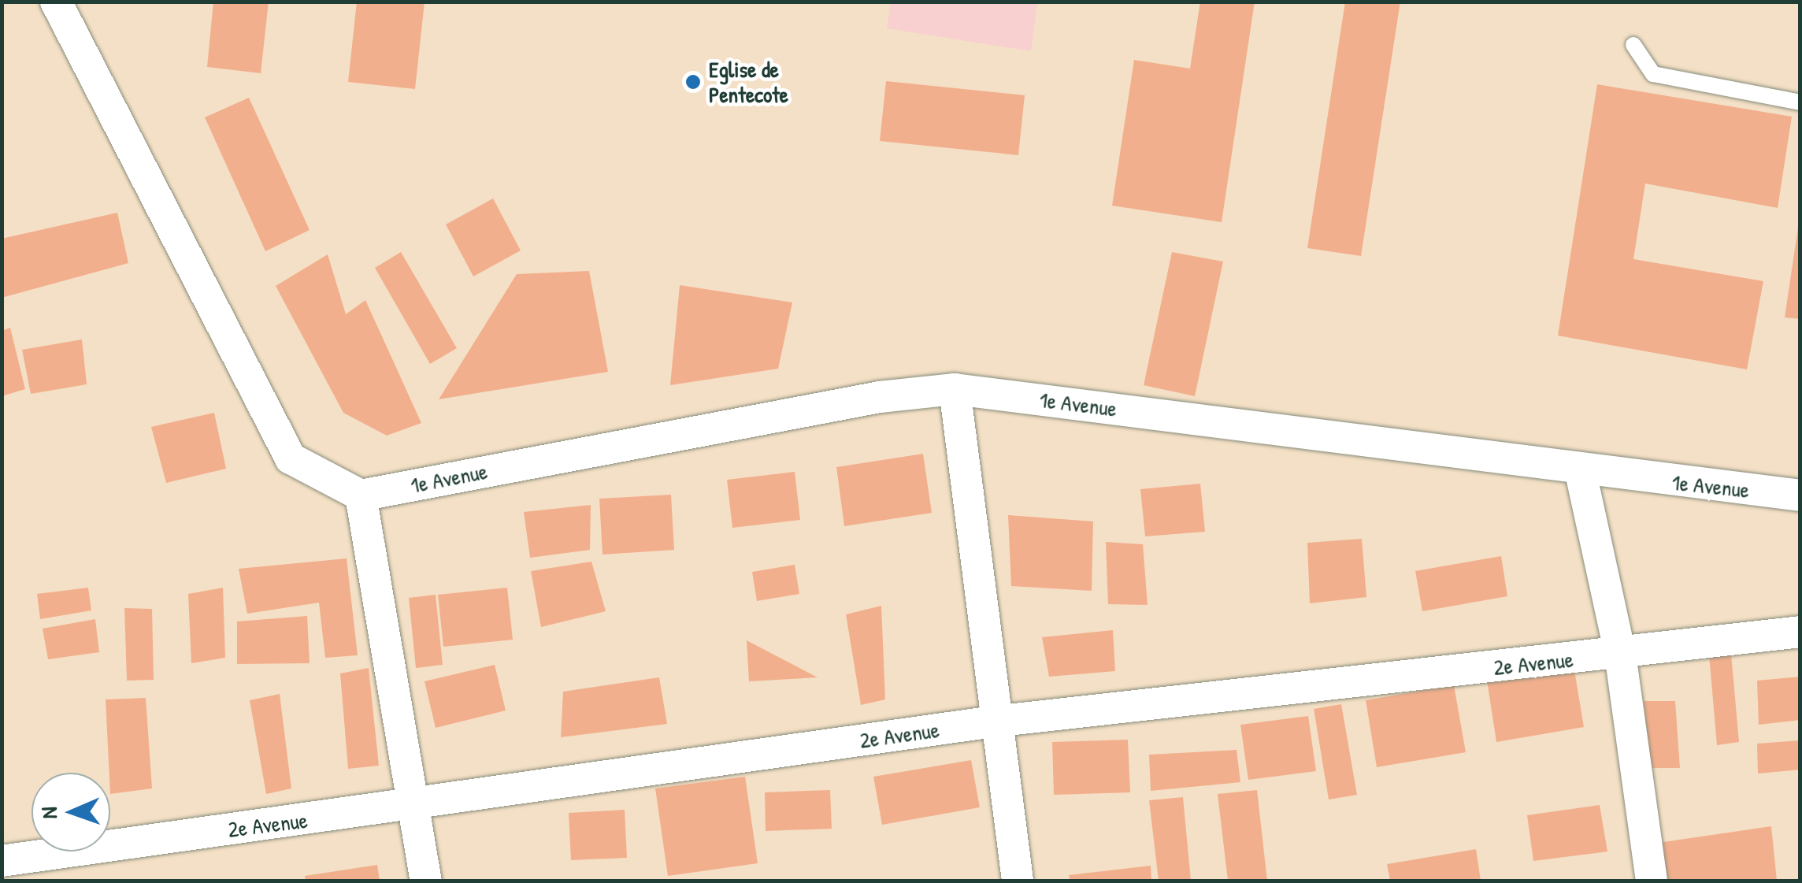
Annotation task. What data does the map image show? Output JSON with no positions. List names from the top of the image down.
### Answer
{
  "streets": {
    "street": ["1e Avenue", "2e Avenue"]
  },
  "places": ["Eglise de Pentecote"],
  "north": "left"
}
